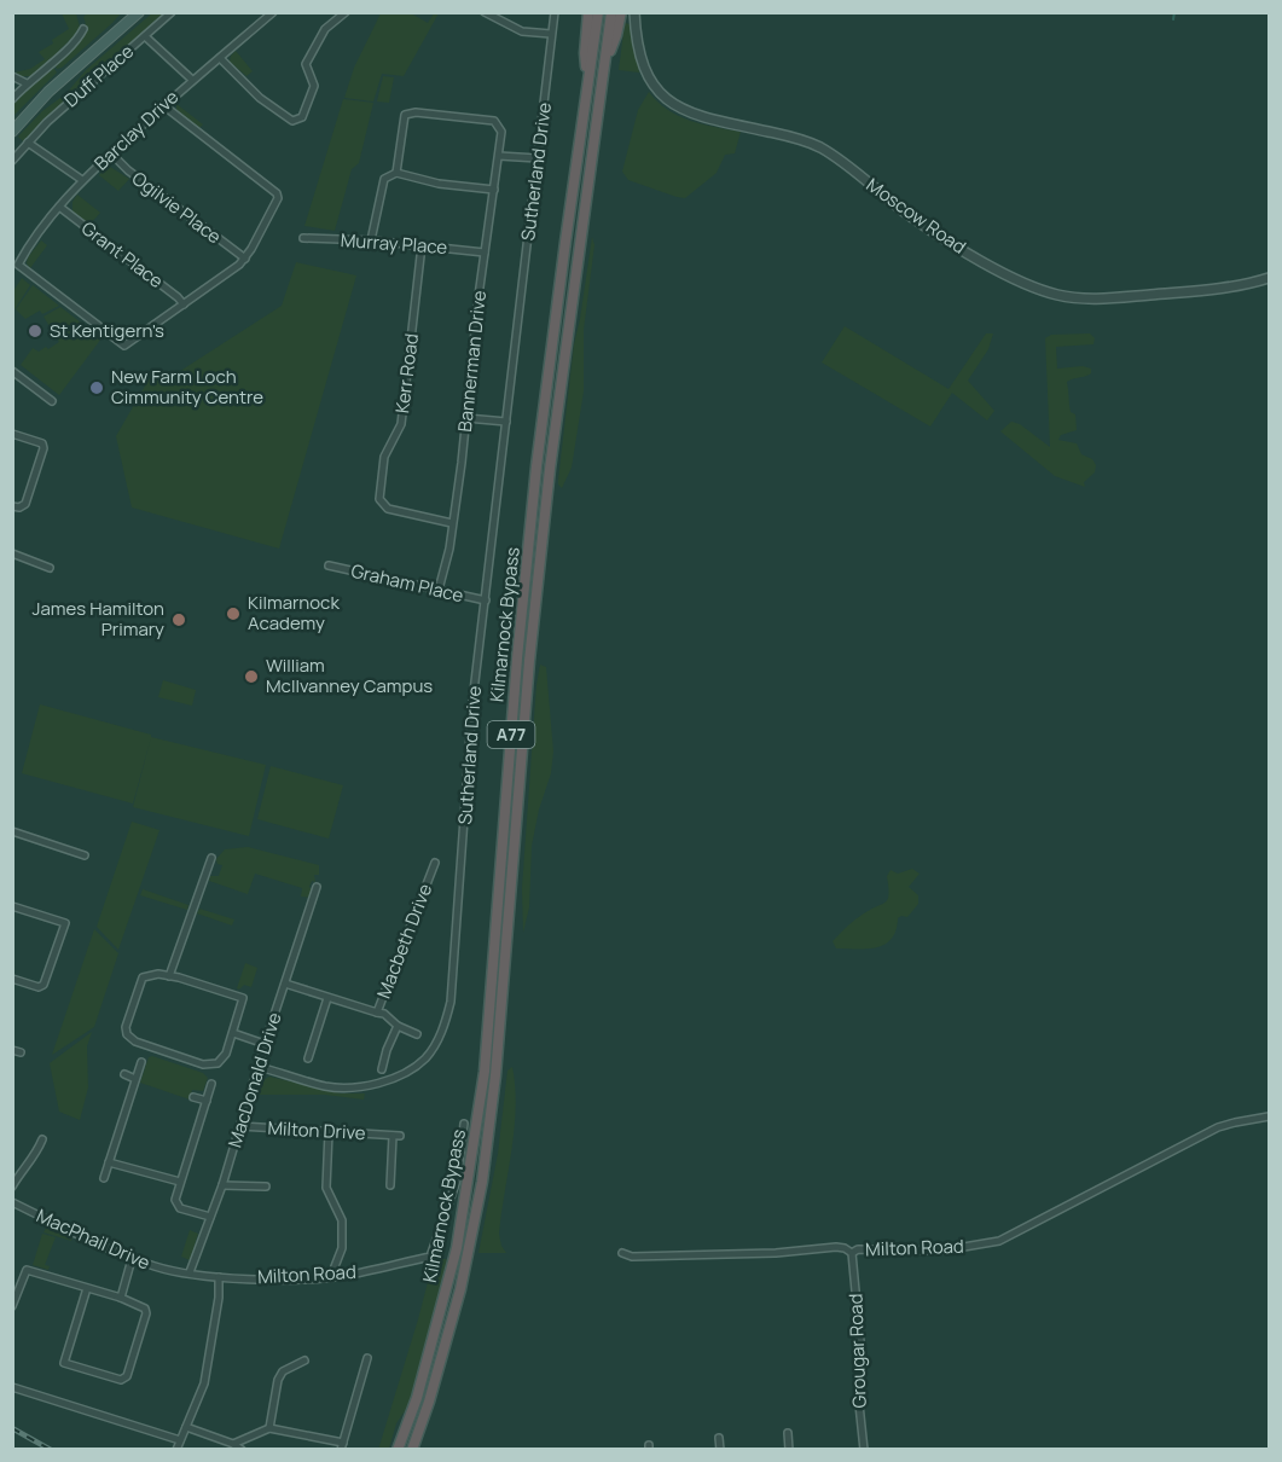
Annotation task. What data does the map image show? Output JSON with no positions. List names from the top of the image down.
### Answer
{
  "streets": {
    "highway": ["Kilmarnock Bypass", "A77"],
    "street": [
      "Duff Place",
      "Barclay Drive",
      "Sutherland Drive",
      "Ogilvie Place",
      "Moscow Road",
      "Murray Place",
      "Grant Place",
      "Bannerman Drive",
      "Kerr Road",
      "Graham Place",
      "Macbeth Drive",
      "MacDonald Drive",
      "Milton Drive",
      "MacPhail Drive",
      "Milton Road",
      "Grougar Road"
    ]
  },
  "crossings": [
    ["Barclay Drive", "Ogilvie Place"],
    ["Barclay Drive", "Grant Place"],
    ["Sutherland Drive", "Graham Place"],
    ["Sutherland Drive", "MacDonald Drive"],
    ["Murray Place", "Bannerman Drive"],
    ["Murray Place", "Kerr Road"],
    ["Bannerman Drive", "Kerr Road"],
    ["Bannerman Drive", "Graham Place"],
    ["Kilmarnock Bypass", "A77"],
    ["Macbeth Drive", "MacDonald Drive"],
    ["MacDonald Drive", "Milton Drive"],
    ["MacDonald Drive", "MacPhail Drive"],
    ["MacPhail Drive", "Milton Road"],
    ["Milton Road", "Grougar Road"]
  ],
  "places": [
    "St Kentigern's",
    "New Farm Loch Cimmunity Centre",
    "Kilmarnock Academy",
    "James Hamilton Primary",
    "William McIlvanney Campus"
  ]
}
